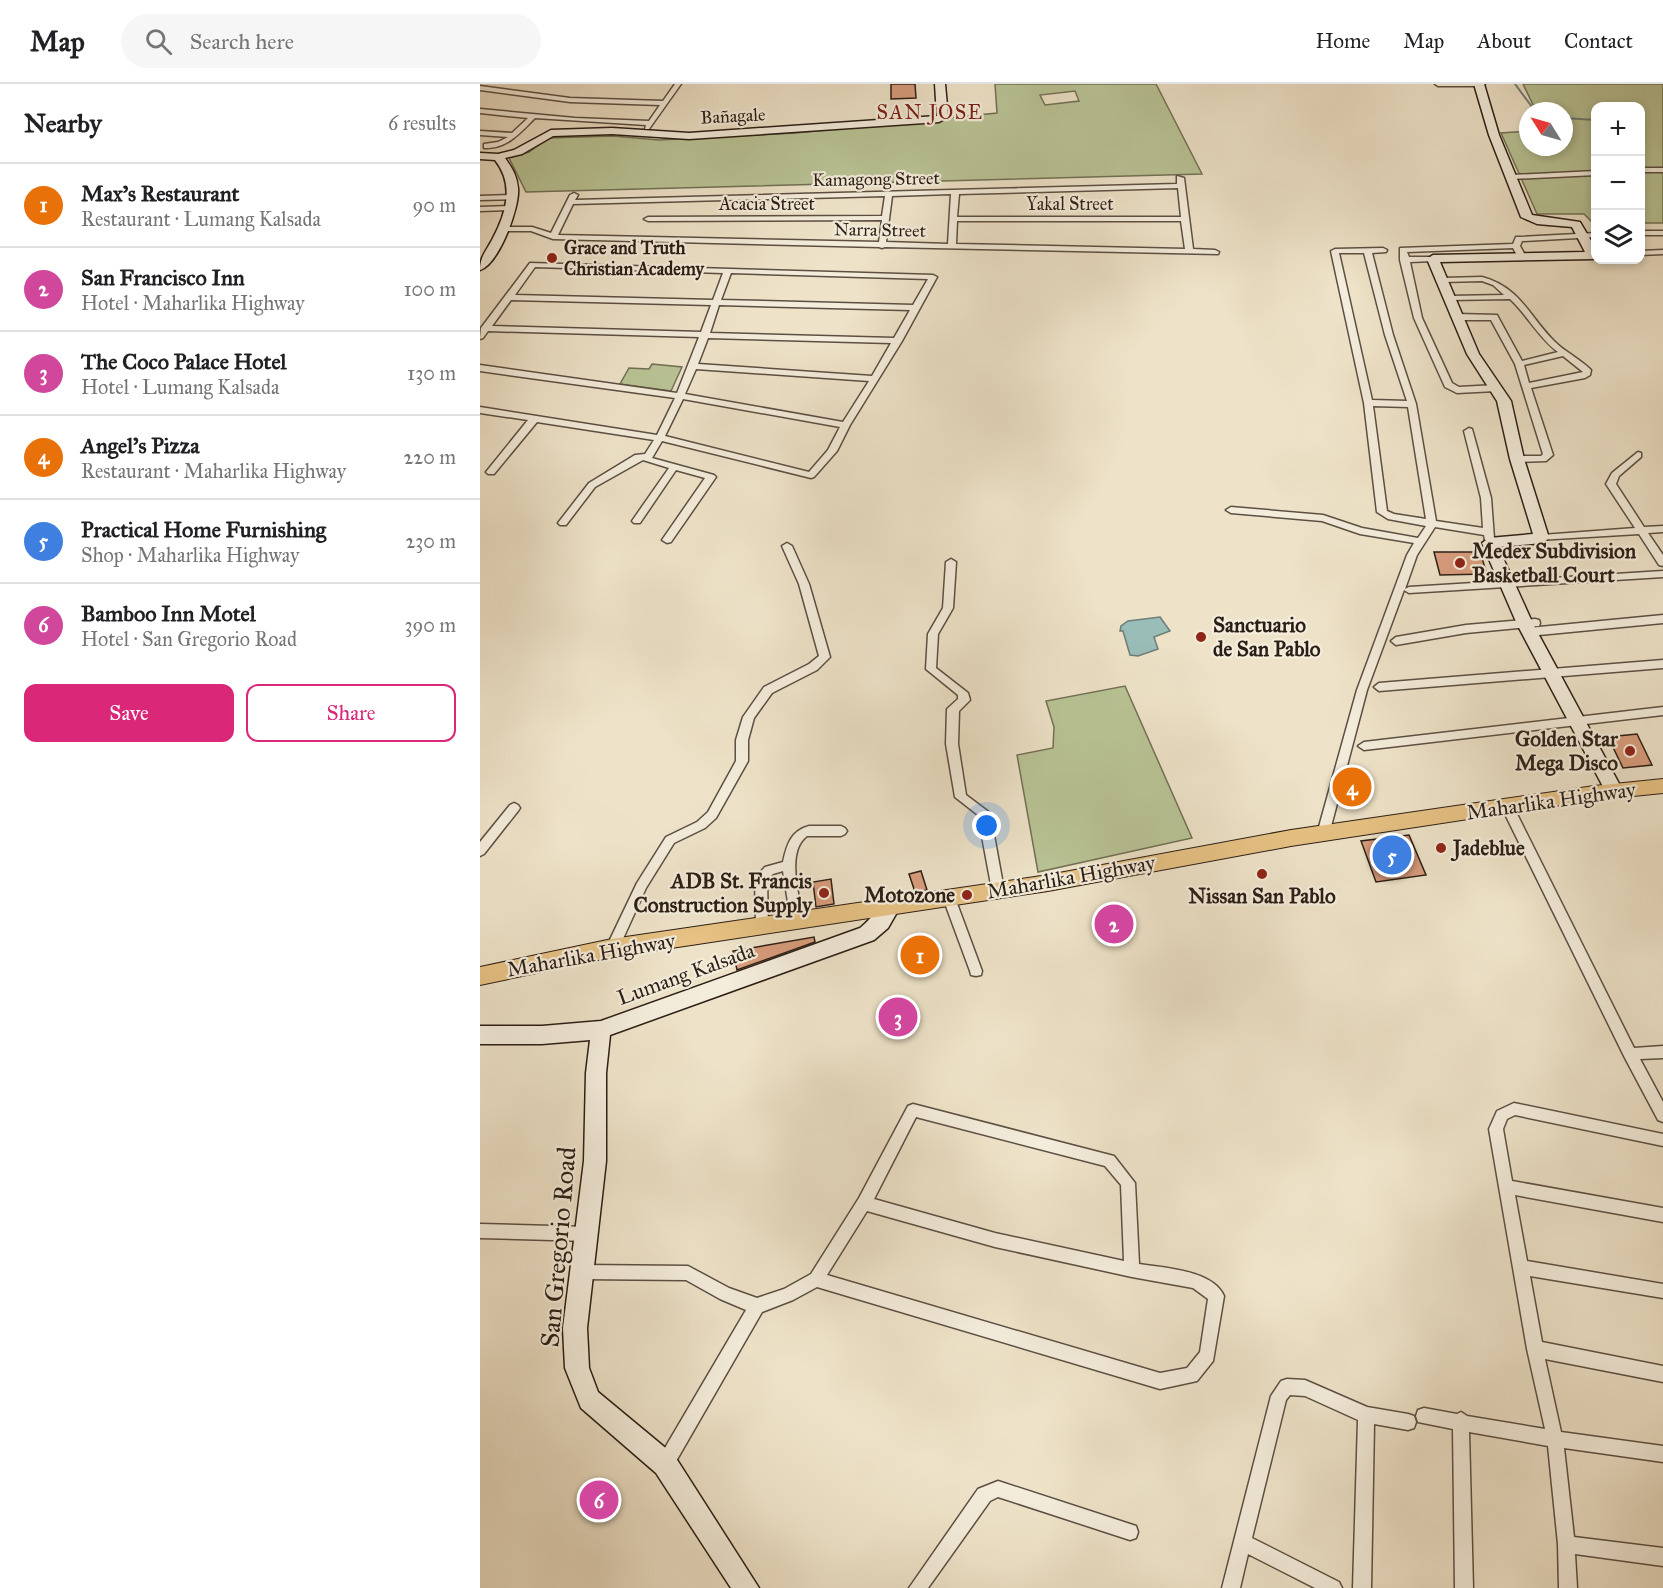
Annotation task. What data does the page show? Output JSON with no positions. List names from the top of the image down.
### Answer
{
  "streets": {
    "main road": ["Maharlika Highway"],
    "street": [
      "Bañagale",
      "Kamagong Street",
      "Acacia Street",
      "Yakal Street",
      "Narra Street",
      "Lumang Kalsada",
      "San Gregorio Road"
    ]
  },
  "crossings": [
    ["Kamagong Street", "Yakal Street"],
    ["Kamagong Street", "Narra Street"],
    ["Maharlika Highway", "Lumang Kalsada"],
    ["Lumang Kalsada", "San Gregorio Road"]
  ],
  "districts": ["SAN JOSE"],
  "places": [
    "Grace and Truth Christian Academy",
    "Medex Subdivision Basketball Court",
    "Sanctuario de San Pablo",
    "Golden Star Mega Disco",
    "Jadeblue",
    "Nissan San Pablo",
    "ADB St. Francis Construction Supply",
    "Motozone"
  ],
  "north": "top left",
  "page": {
    "header": "Map",
    "search": "Search here",
    "nav": [
      "Home",
      "Map",
      "About",
      "Contact"
    ],
    "heading": ["Nearby", "6 results"],
    "map_buttons": ["+", "−"],
    "list": [
      {
        "mark": "1",
        "name": "Max's Restaurant",
        "note": "Restaurant · Lumang Kalsada",
        "value": "90 m"
      },
      {
        "mark": "2",
        "name": "San Francisco Inn",
        "note": "Hotel · Maharlika Highway",
        "value": "100 m"
      },
      {
        "mark": "3",
        "name": "The Coco Palace Hotel",
        "note": "Hotel · Lumang Kalsada",
        "value": "130 m"
      },
      {
        "mark": "4",
        "name": "Angel's Pizza",
        "note": "Restaurant · Maharlika Highway",
        "value": "220 m"
      },
      {
        "mark": "5",
        "name": "Practical Home Furnishing",
        "note": "Shop · Maharlika Highway",
        "value": "230 m"
      },
      {
        "mark": "6",
        "name": "Bamboo Inn Motel",
        "note": "Hotel · San Gregorio Road",
        "value": "390 m"
      }
    ],
    "buttons": ["Save", "Share"],
    "pins": [
      "4",
      "5",
      "2",
      "1",
      "3",
      "6"
    ]
  }
}
